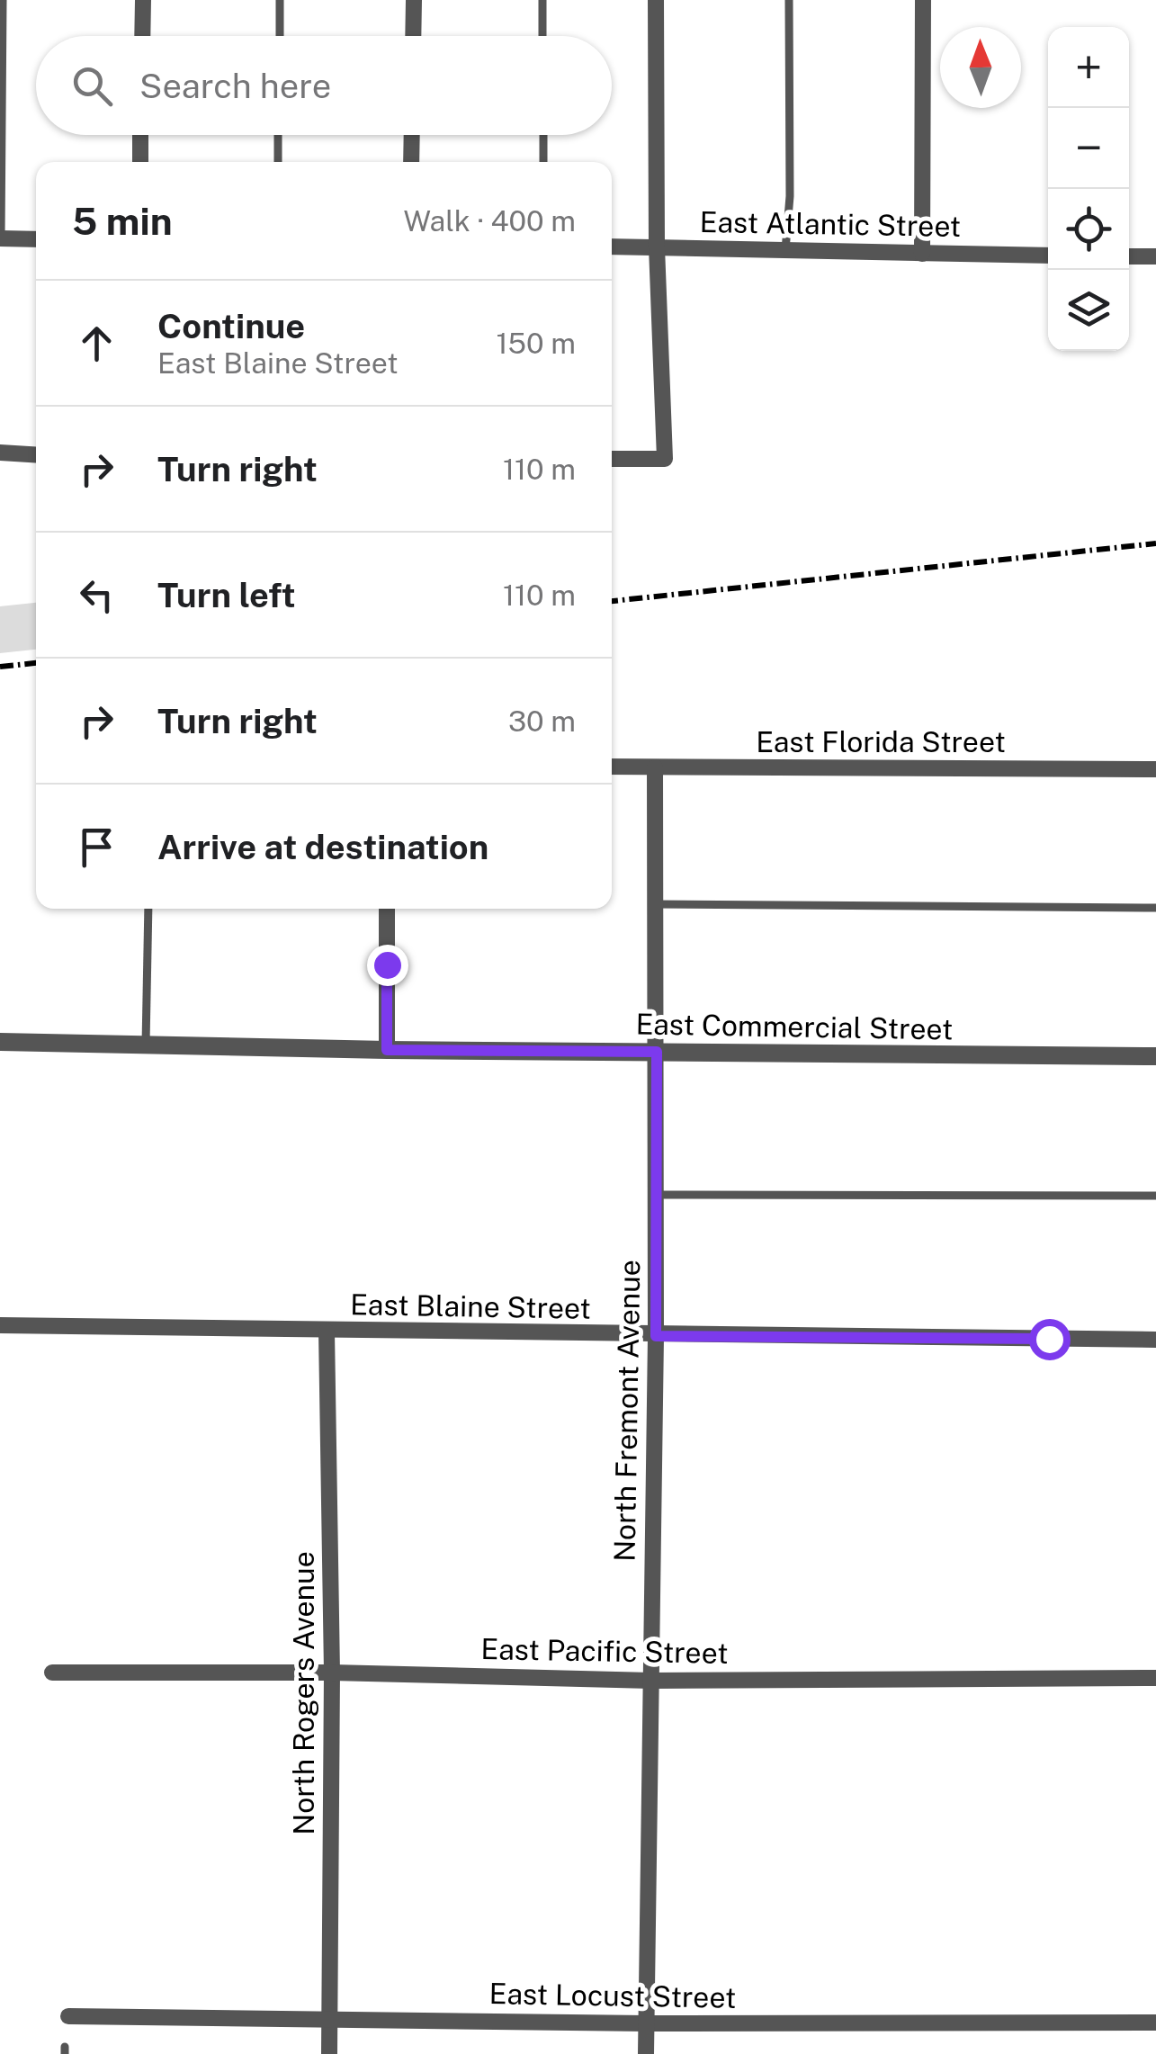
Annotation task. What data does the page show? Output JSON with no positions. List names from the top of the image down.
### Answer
{
  "streets": {
    "street": [
      "East Atlantic Street",
      "East Florida Street",
      "East Commercial Street",
      "East Blaine Street",
      "North Fremont Avenue",
      "East Pacific Street",
      "North Rogers Avenue",
      "East Locust Street"
    ]
  },
  "crossings": [
    ["East Florida Street", "North Fremont Avenue"],
    ["East Commercial Street", "North Fremont Avenue"],
    ["East Blaine Street", "North Fremont Avenue"],
    ["East Blaine Street", "North Rogers Avenue"],
    ["North Fremont Avenue", "East Pacific Street"],
    ["North Fremont Avenue", "East Locust Street"],
    ["East Pacific Street", "North Rogers Avenue"],
    ["North Rogers Avenue", "East Locust Street"]
  ],
  "north": "top",
  "page": {
    "map_buttons": ["+", "−"],
    "search": "Search here",
    "heading": ["5 min", "Walk · 400 m"],
    "list": [
      ["Continue", "East Blaine Street", "150 m"],
      ["Turn right", "110 m"],
      ["Turn left", "110 m"],
      ["Turn right", "30 m"],
      "Arrive at destination"
    ]
  }
}
